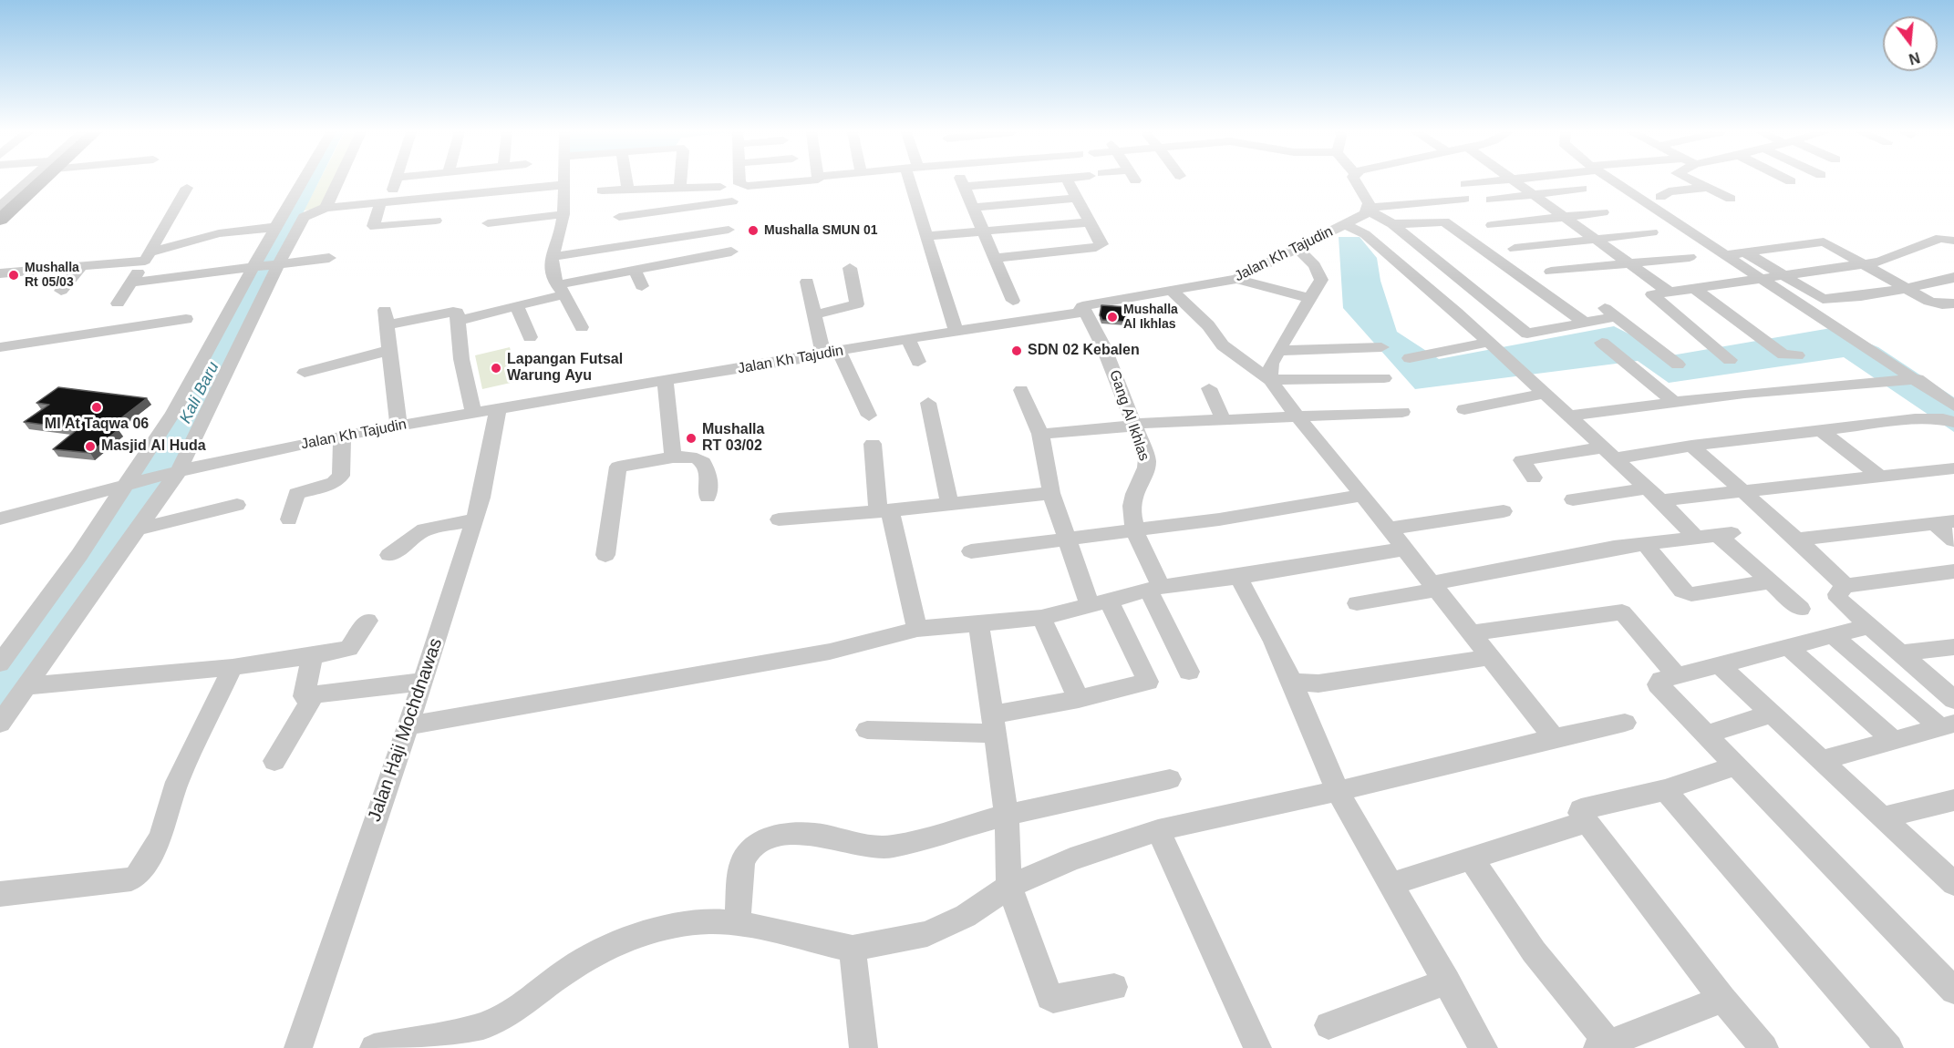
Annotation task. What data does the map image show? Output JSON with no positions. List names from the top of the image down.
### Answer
{
  "streets": {
    "street": ["Jalan Kh Tajudin", "Gang Al Ikhlas", "Jalan Haji Mochdnawas"]
  },
  "crossings": [
    ["Jalan Kh Tajudin", "Gang Al Ikhlas"],
    ["Jalan Kh Tajudin", "Jalan Haji Mochdnawas"]
  ],
  "water": ["Kali Baru"],
  "places": [
    "Mushalla SMUN 01",
    "Mushalla Rt 05/03",
    "Mushalla Al Ikhlas",
    "SDN 02 Kebalen",
    "Lapangan Futsal Warung Ayu",
    "MI At Taqwa 06",
    "Mushalla RT 03/02",
    "Masjid Al Huda"
  ],
  "north": "bottom"
}
